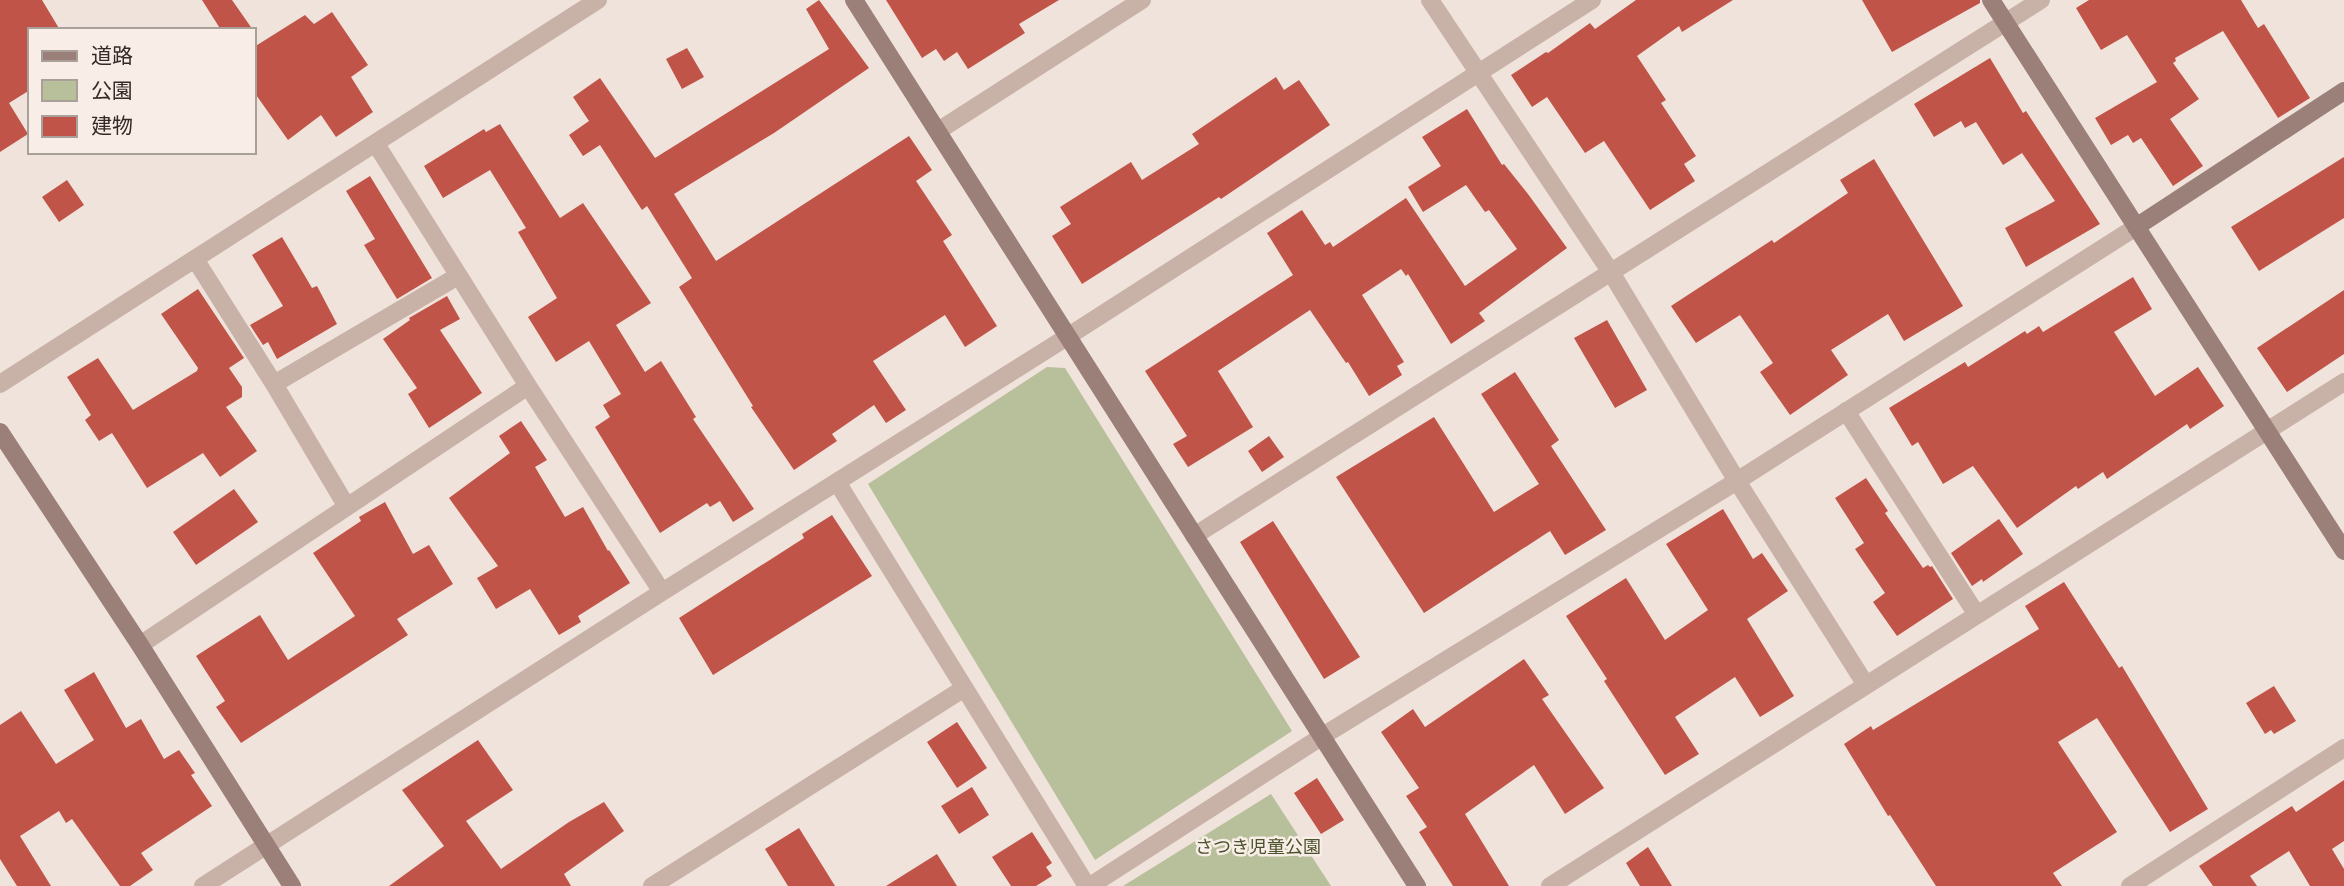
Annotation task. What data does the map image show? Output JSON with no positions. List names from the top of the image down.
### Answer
{
  "parks": ["さつき児童公園"],
  "legend": ["道路", "公園", "建物"]
}
